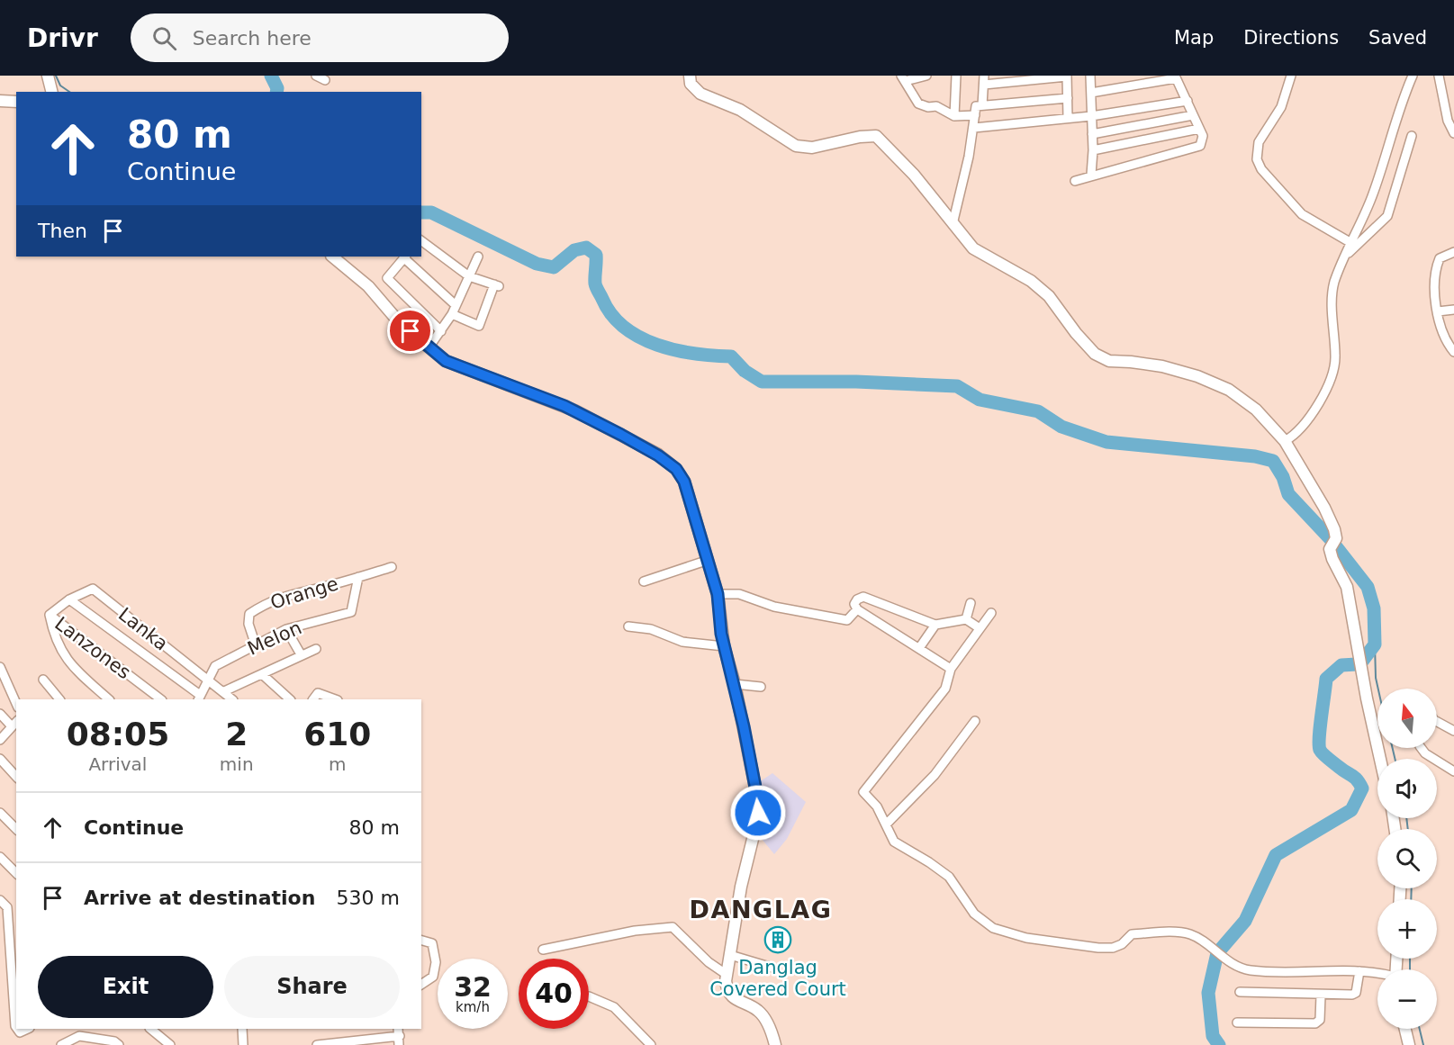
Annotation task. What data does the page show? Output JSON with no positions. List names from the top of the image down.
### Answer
{
  "streets": {
    "street": [
      "Orange",
      "Lanka",
      "Melon",
      "Lanzones"
    ]
  },
  "crossings": [
    ["Orange", "Melon"],
    ["Lanka", "Melon"],
    ["Lanka", "Lanzones"]
  ],
  "districts": ["DANGLAG"],
  "places": {
    "building": ["Danglag Covered Court"]
  },
  "north": "top",
  "page": {
    "header": "Drivr",
    "search": "Search here",
    "nav": ["Map", "Directions", "Saved"],
    "turn": ["80 m", "Continue"],
    "then": "Then",
    "map_buttons": ["+", "−"],
    "eta": [
      "08:05",
      "Arrival",
      "2",
      "min",
      "610",
      "m"
    ],
    "list": [
      {
        "name": "Continue",
        "value": "80 m"
      },
      {
        "name": "Arrive at destination",
        "value": "530 m"
      }
    ],
    "buttons": ["Exit", "Share"],
    "speed": "32 km/h",
    "limit": "40"
  }
}
